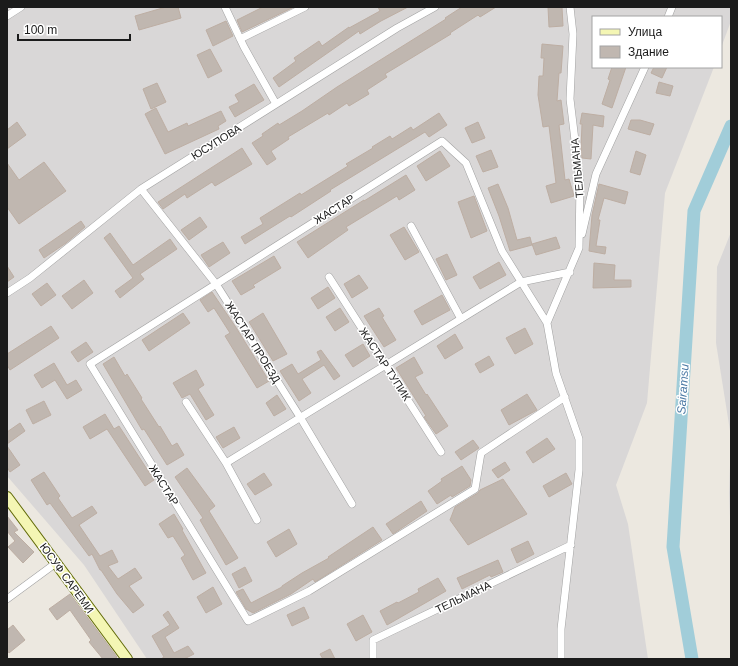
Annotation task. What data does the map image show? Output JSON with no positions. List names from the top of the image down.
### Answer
{
  "streets": {
    "main road": ["ЮСУФ САРЕМИ"],
    "street": [
      "ЮСУПОВА",
      "ТЕЛЬМАНА",
      "ЖАСТАР",
      "ЖАСТАР ПРОЕЗД",
      "ЖАСТАР ТУПИК"
    ]
  },
  "crossings": [
    ["ЮСУПОВА", "ЖАСТАР ПРОЕЗД"],
    ["ЖАСТАР", "ЖАСТАР ПРОЕЗД"]
  ],
  "water": ["Sairamsu"],
  "legend": ["Улица", "Здание"],
  "scale_bar": "100 m"
}
